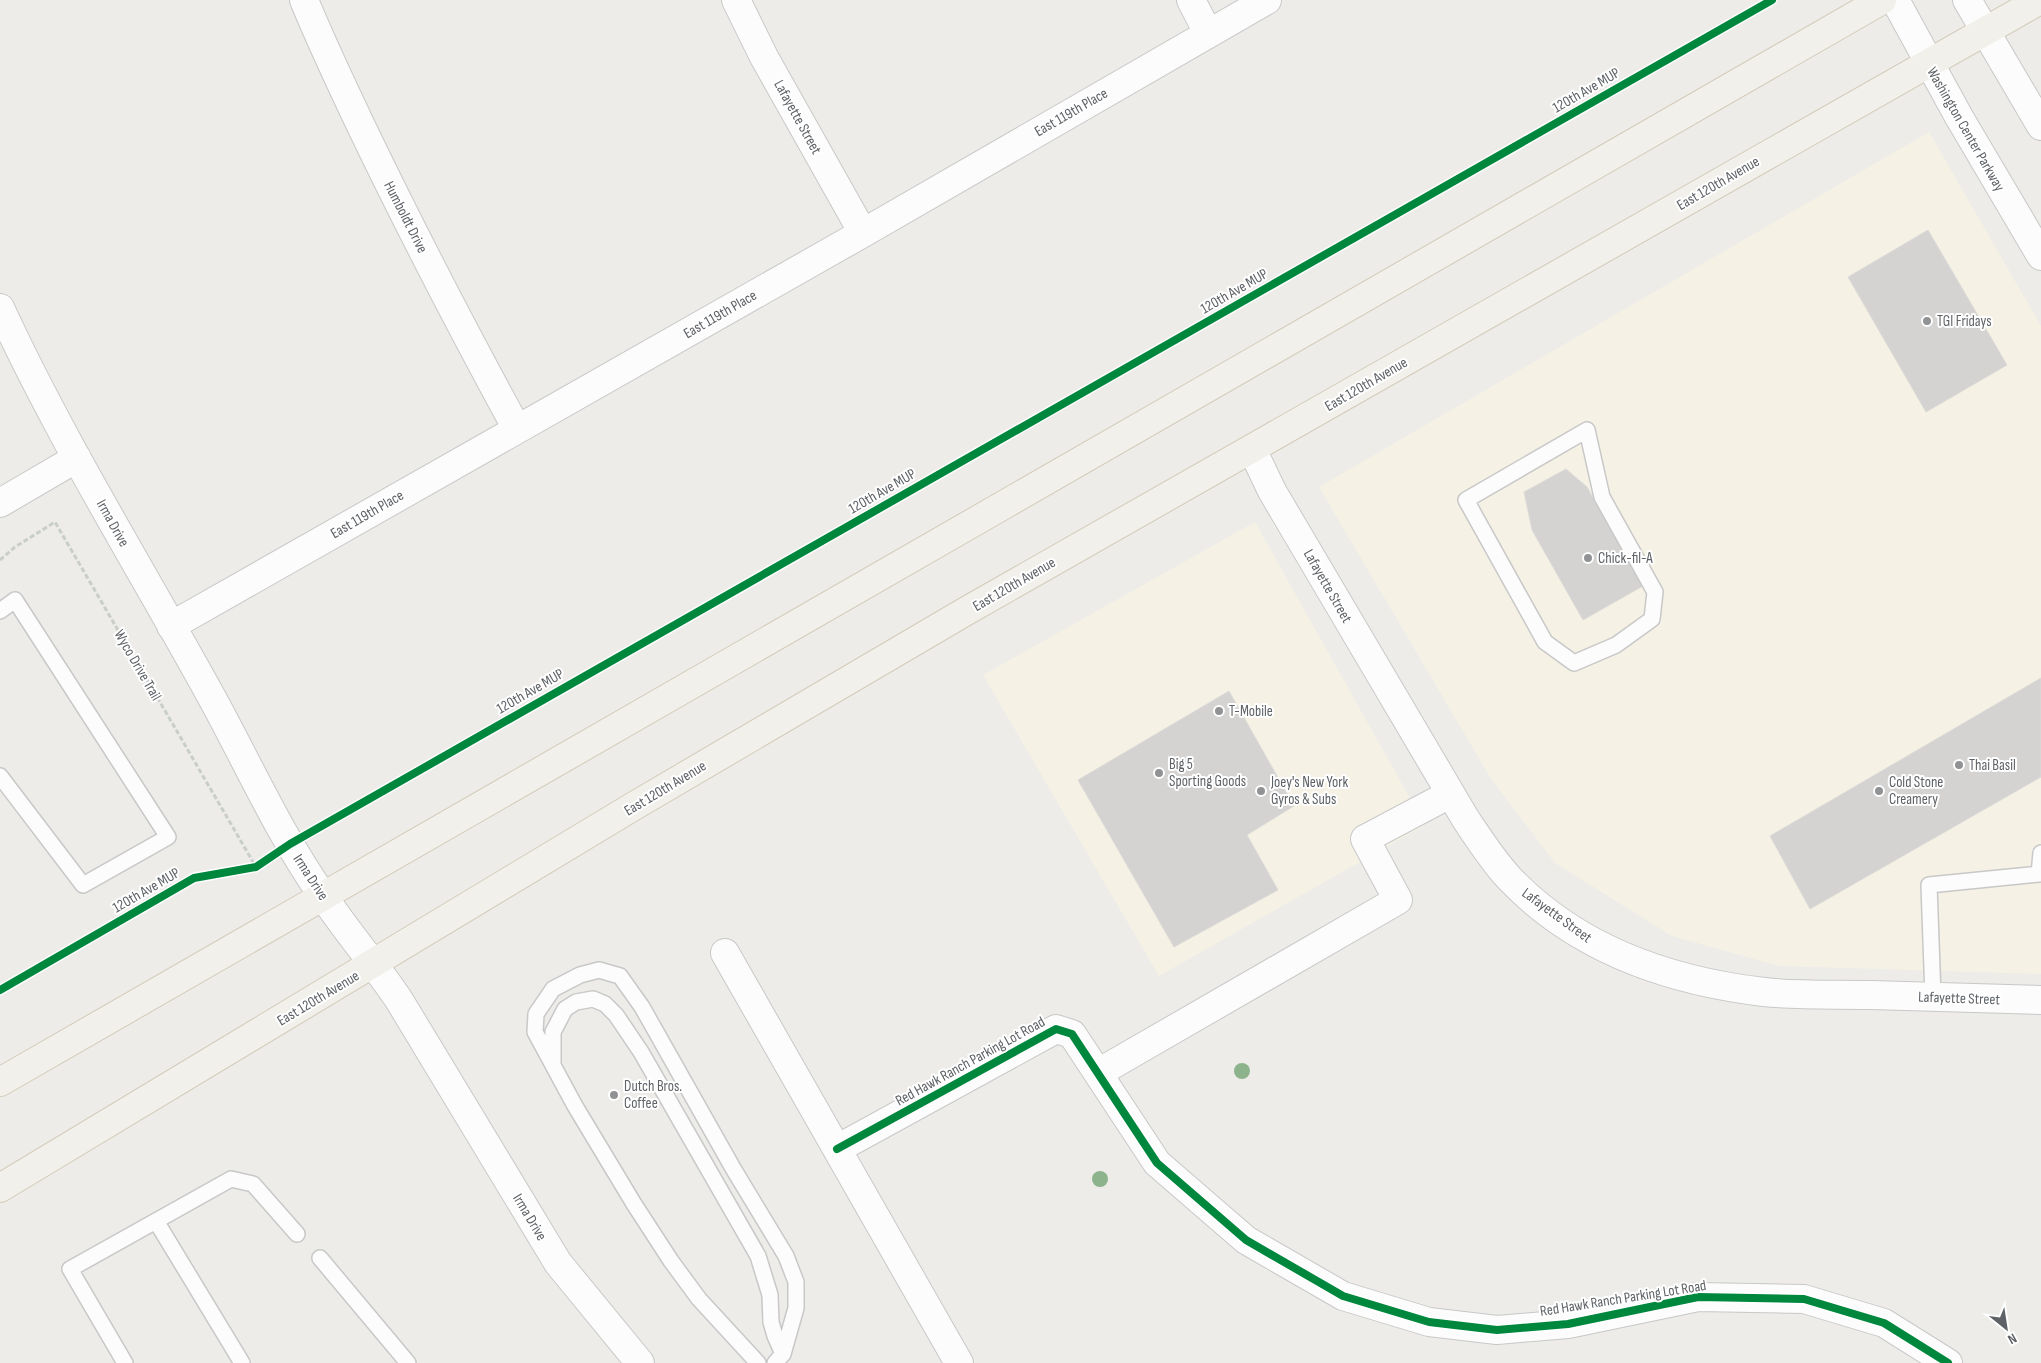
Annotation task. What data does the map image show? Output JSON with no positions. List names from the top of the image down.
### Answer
{
  "streets": {
    "main road": ["East 120th Avenue"],
    "street": [
      "East 119th Place",
      "Lafayette Street",
      "Washington Center Parkway",
      "Humboldt Drive",
      "Irma Drive",
      "Red Hawk Ranch Parking Lot Road"
    ],
    "path": ["Wyco Drive Trail"],
    "cycle path": ["120th Ave MUP"]
  },
  "crossings": [
    ["East 119th Place", "Lafayette Street"],
    ["East 119th Place", "Humboldt Drive"],
    ["East 119th Place", "Irma Drive"],
    ["Lafayette Street", "East 120th Avenue"],
    ["Washington Center Parkway", "East 120th Avenue"],
    ["East 120th Avenue", "Irma Drive"]
  ],
  "places": [
    "TGI Fridays",
    "Chick-fil-A",
    "T-Mobile",
    "Thai Basil",
    "Big 5 Sporting Goods",
    "Joey's New York Gyros & Subs",
    "Cold Stone Creamery",
    "Dutch Bros. Coffee"
  ],
  "north": "bottom right"
}
